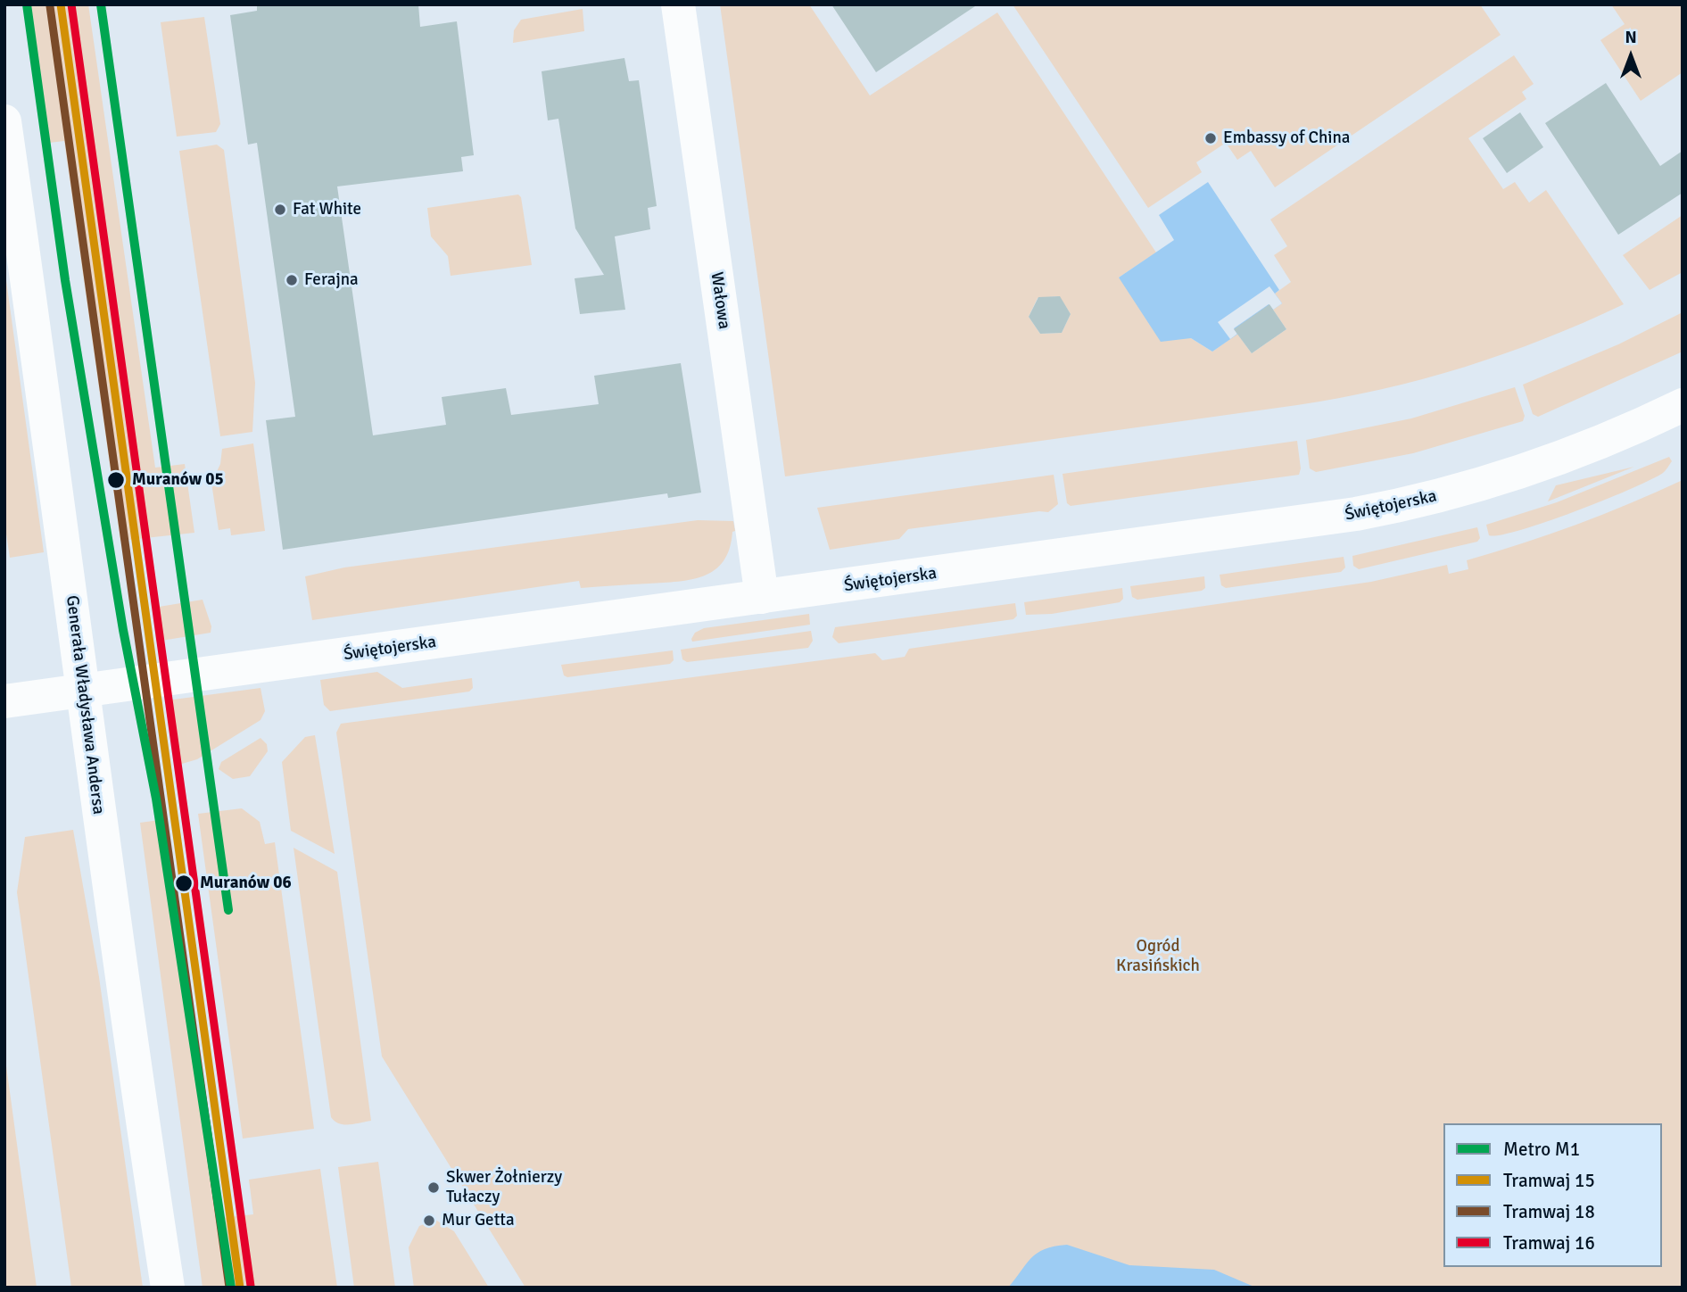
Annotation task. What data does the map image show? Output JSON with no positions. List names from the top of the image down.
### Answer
{
  "streets": {
    "street": ["Wałowa", "Świętojerska", "Generała Władysława Andersa"]
  },
  "crossings": [
    ["Wałowa", "Świętojerska"],
    ["Świętojerska", "Generała Władysława Andersa"]
  ],
  "parks": ["Ogród Krasińskich"],
  "places": [
    "Embassy of China",
    "Fat White",
    "Ferajna",
    "Muranów 05",
    "Muranów 06",
    "Skwer Żołnierzy Tułaczy",
    "Mur Getta"
  ],
  "lines": [
    "metro line M1",
    "tram line 15",
    "tram line 16",
    "tram line 18"
  ],
  "legend": [
    "Metro M1",
    "Tramwaj 15",
    "Tramwaj 18",
    "Tramwaj 16"
  ],
  "north": "top"
}
